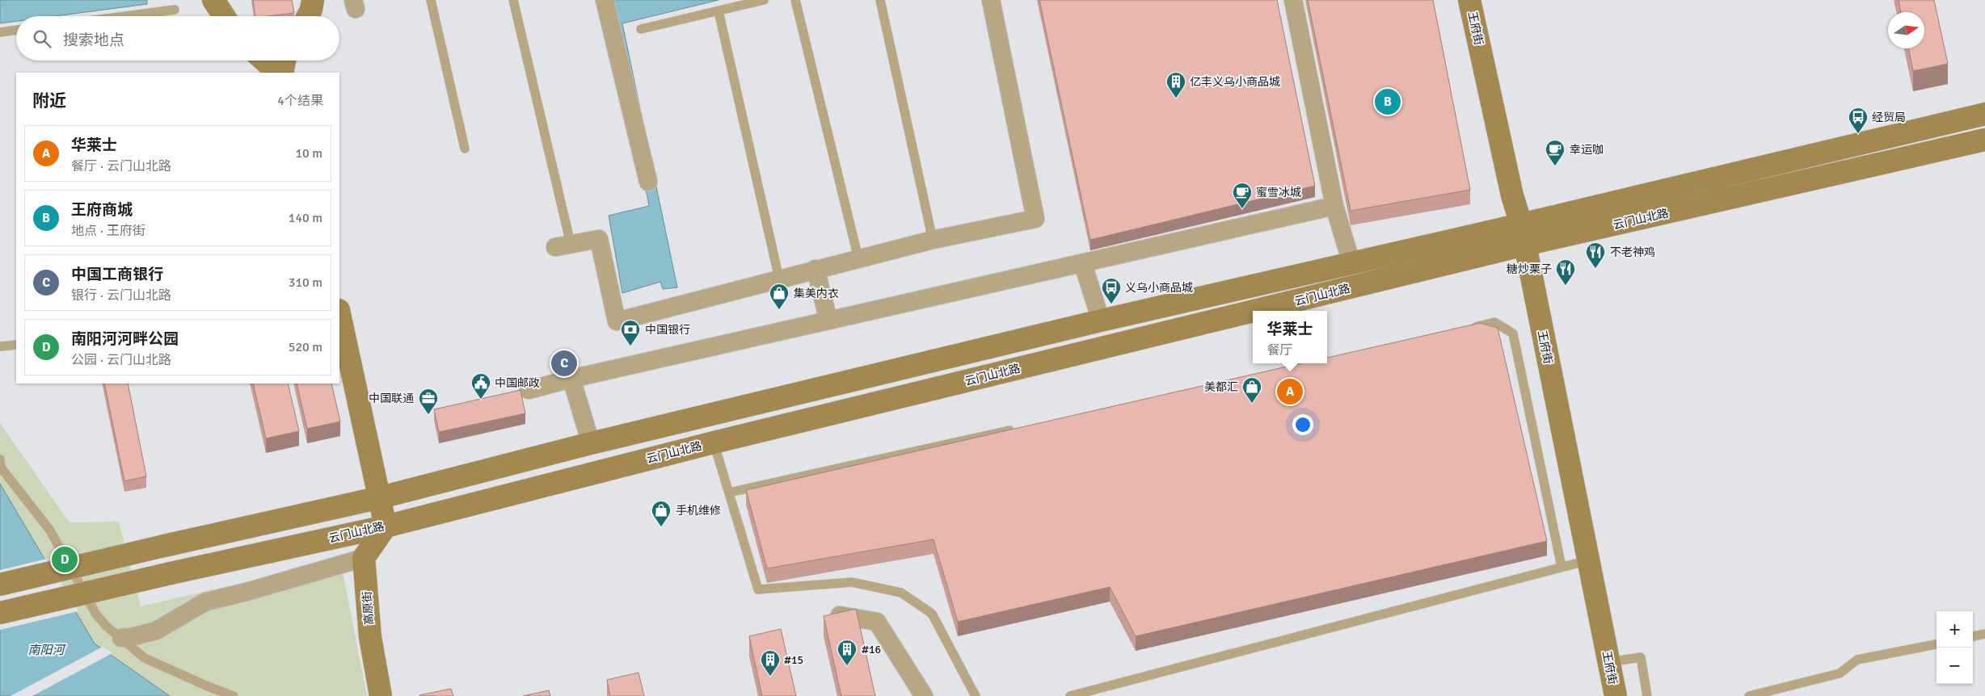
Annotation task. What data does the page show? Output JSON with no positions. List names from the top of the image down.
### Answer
{
  "streets": {
    "main road": ["王府街", "云门山北路", "高原街"]
  },
  "crossings": [
    ["王府街", "云门山北路"]
  ],
  "water": ["南阳河"],
  "places": {
    "building": ["亿丰义乌小商品城", "#16", "#15"],
    "bus stop": ["经贸局", "义乌小商品城"],
    "cafe": ["幸运咖", "蜜雪冰城"],
    "restaurant": ["不老神鸡", "糖炒栗子"],
    "shop": ["集美内衣", "美都汇", "手机维修"],
    "bank": ["中国银行"],
    "public building": ["中国邮政"],
    "office": ["中国联通"]
  },
  "north": "right",
  "page": {
    "search": "搜索地点",
    "heading": ["附近", "4个结果"],
    "pins": [
      "B",
      "C",
      "A",
      "D"
    ],
    "list": [
      {
        "mark": "A",
        "name": "华莱士",
        "note": "餐厅 · 云门山北路",
        "value": "10 m"
      },
      {
        "mark": "B",
        "name": "王府商城",
        "note": "地点 · 王府街",
        "value": "140 m"
      },
      {
        "mark": "C",
        "name": "中国工商银行",
        "note": "银行 · 云门山北路",
        "value": "310 m"
      },
      {
        "mark": "D",
        "name": "南阳河河畔公园",
        "note": "公园 · 云门山北路",
        "value": "520 m"
      }
    ],
    "popup": ["华莱士", "餐厅"],
    "map_buttons": ["+", "−"]
  }
}
